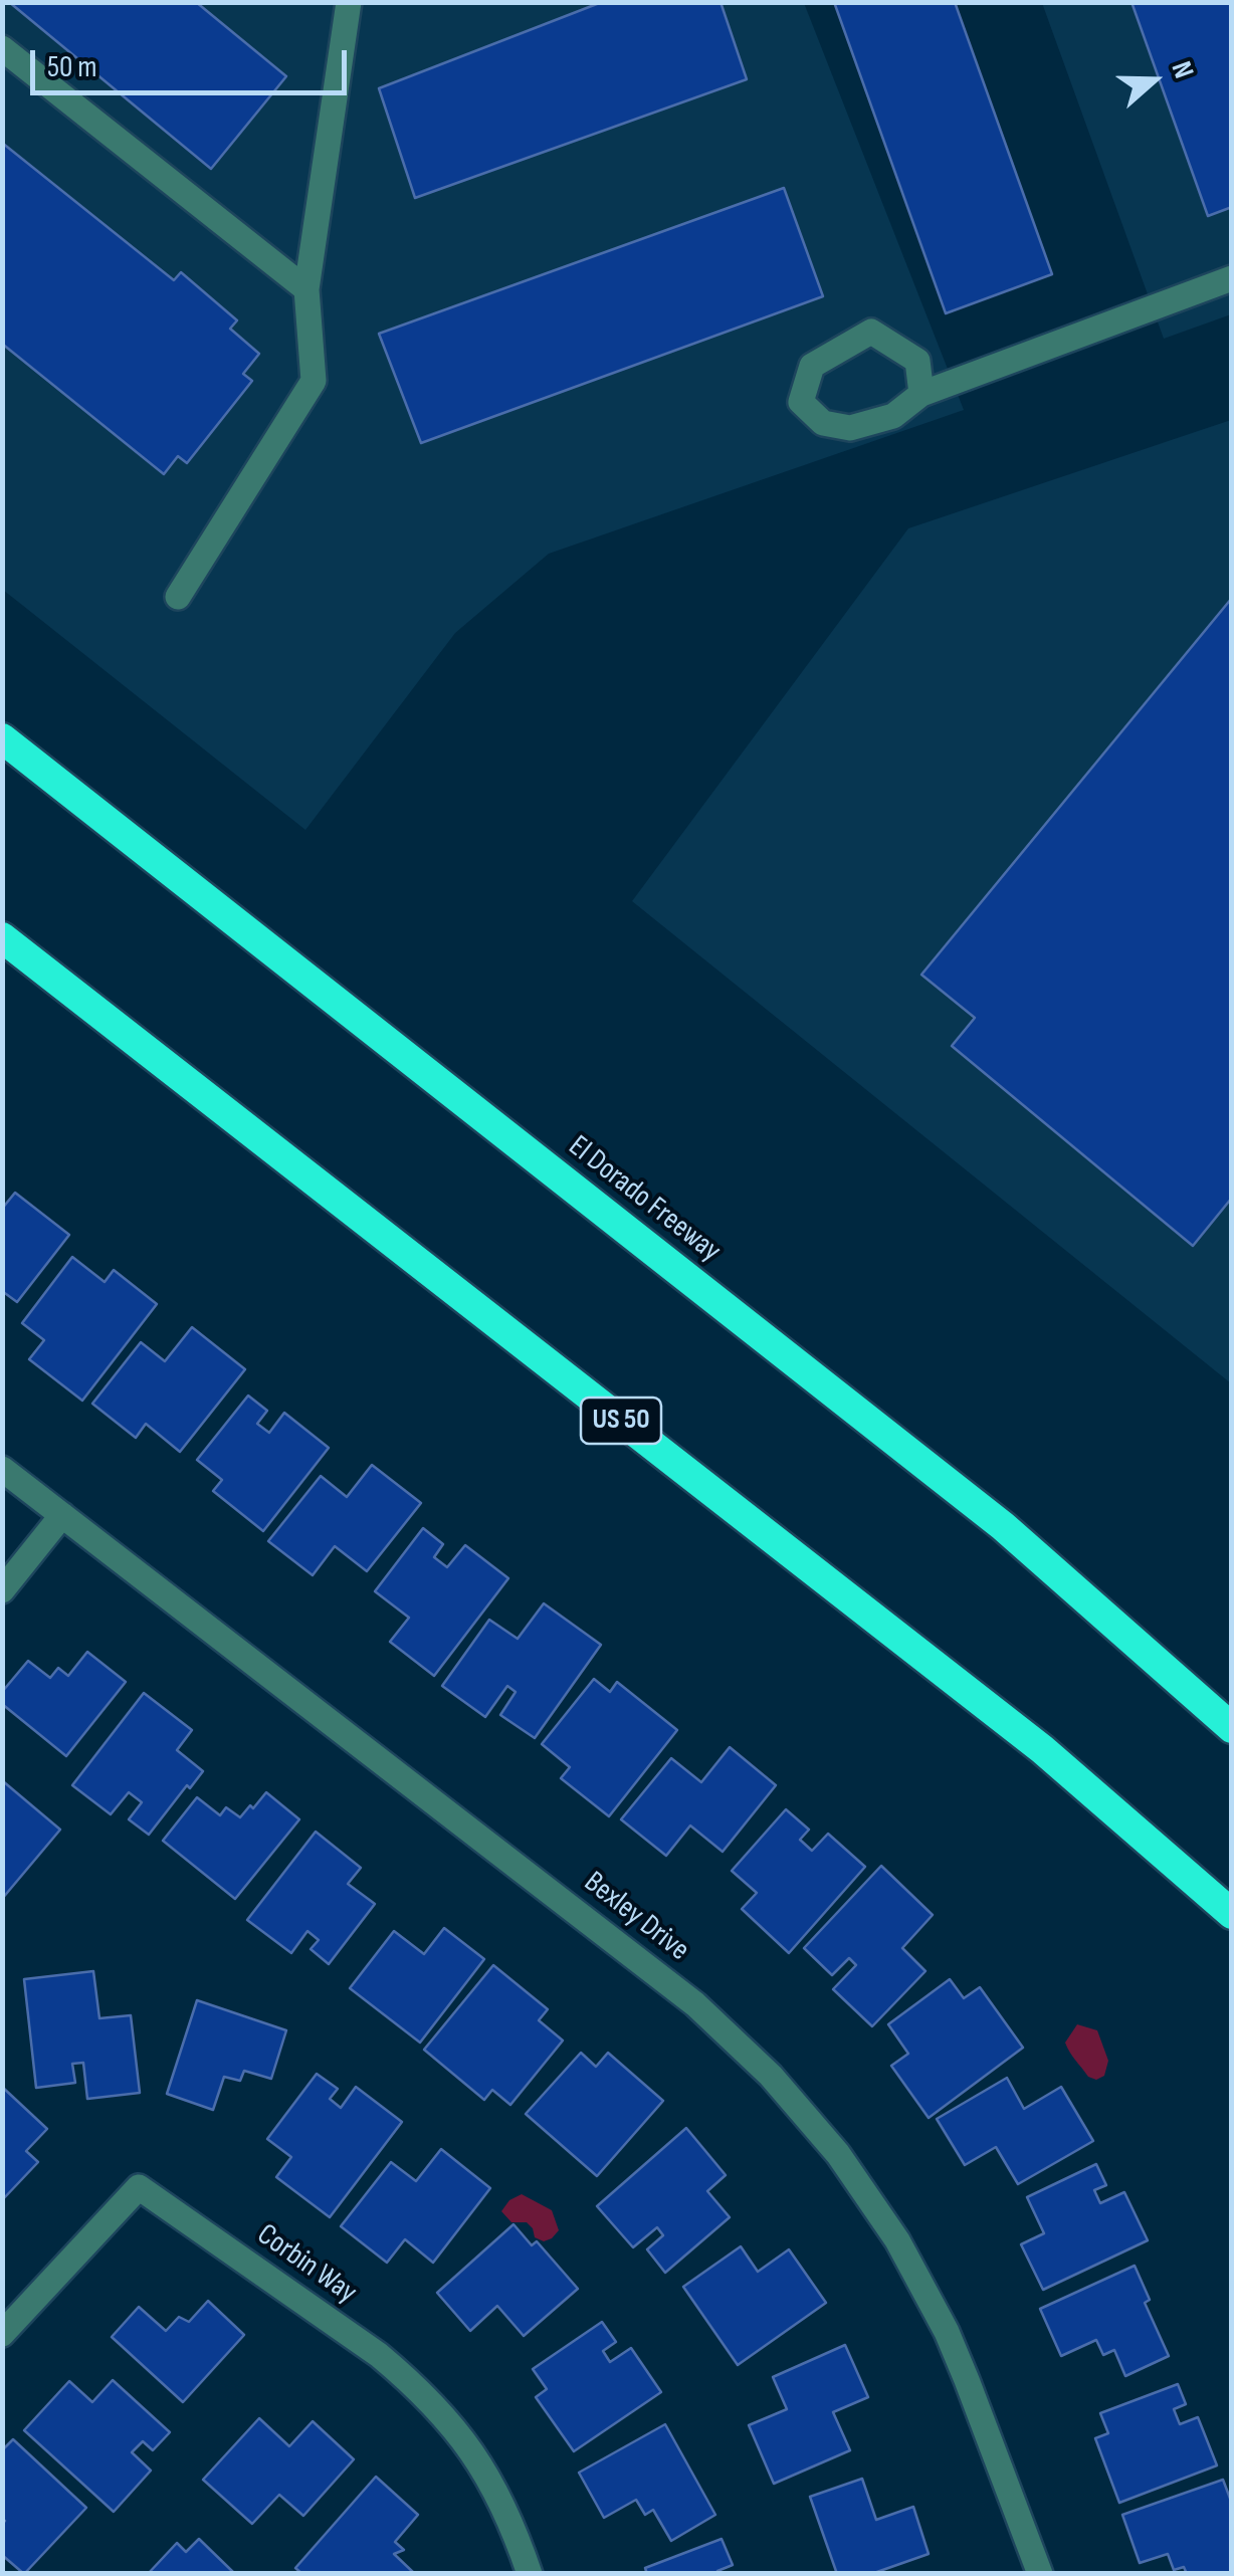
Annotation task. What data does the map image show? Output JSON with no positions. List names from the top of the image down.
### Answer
{
  "streets": {
    "highway": ["El Dorado Freeway", "US 50"],
    "street": ["Bexley Drive", "Corbin Way"]
  },
  "scale_bar": "50 m",
  "north": "right"
}
